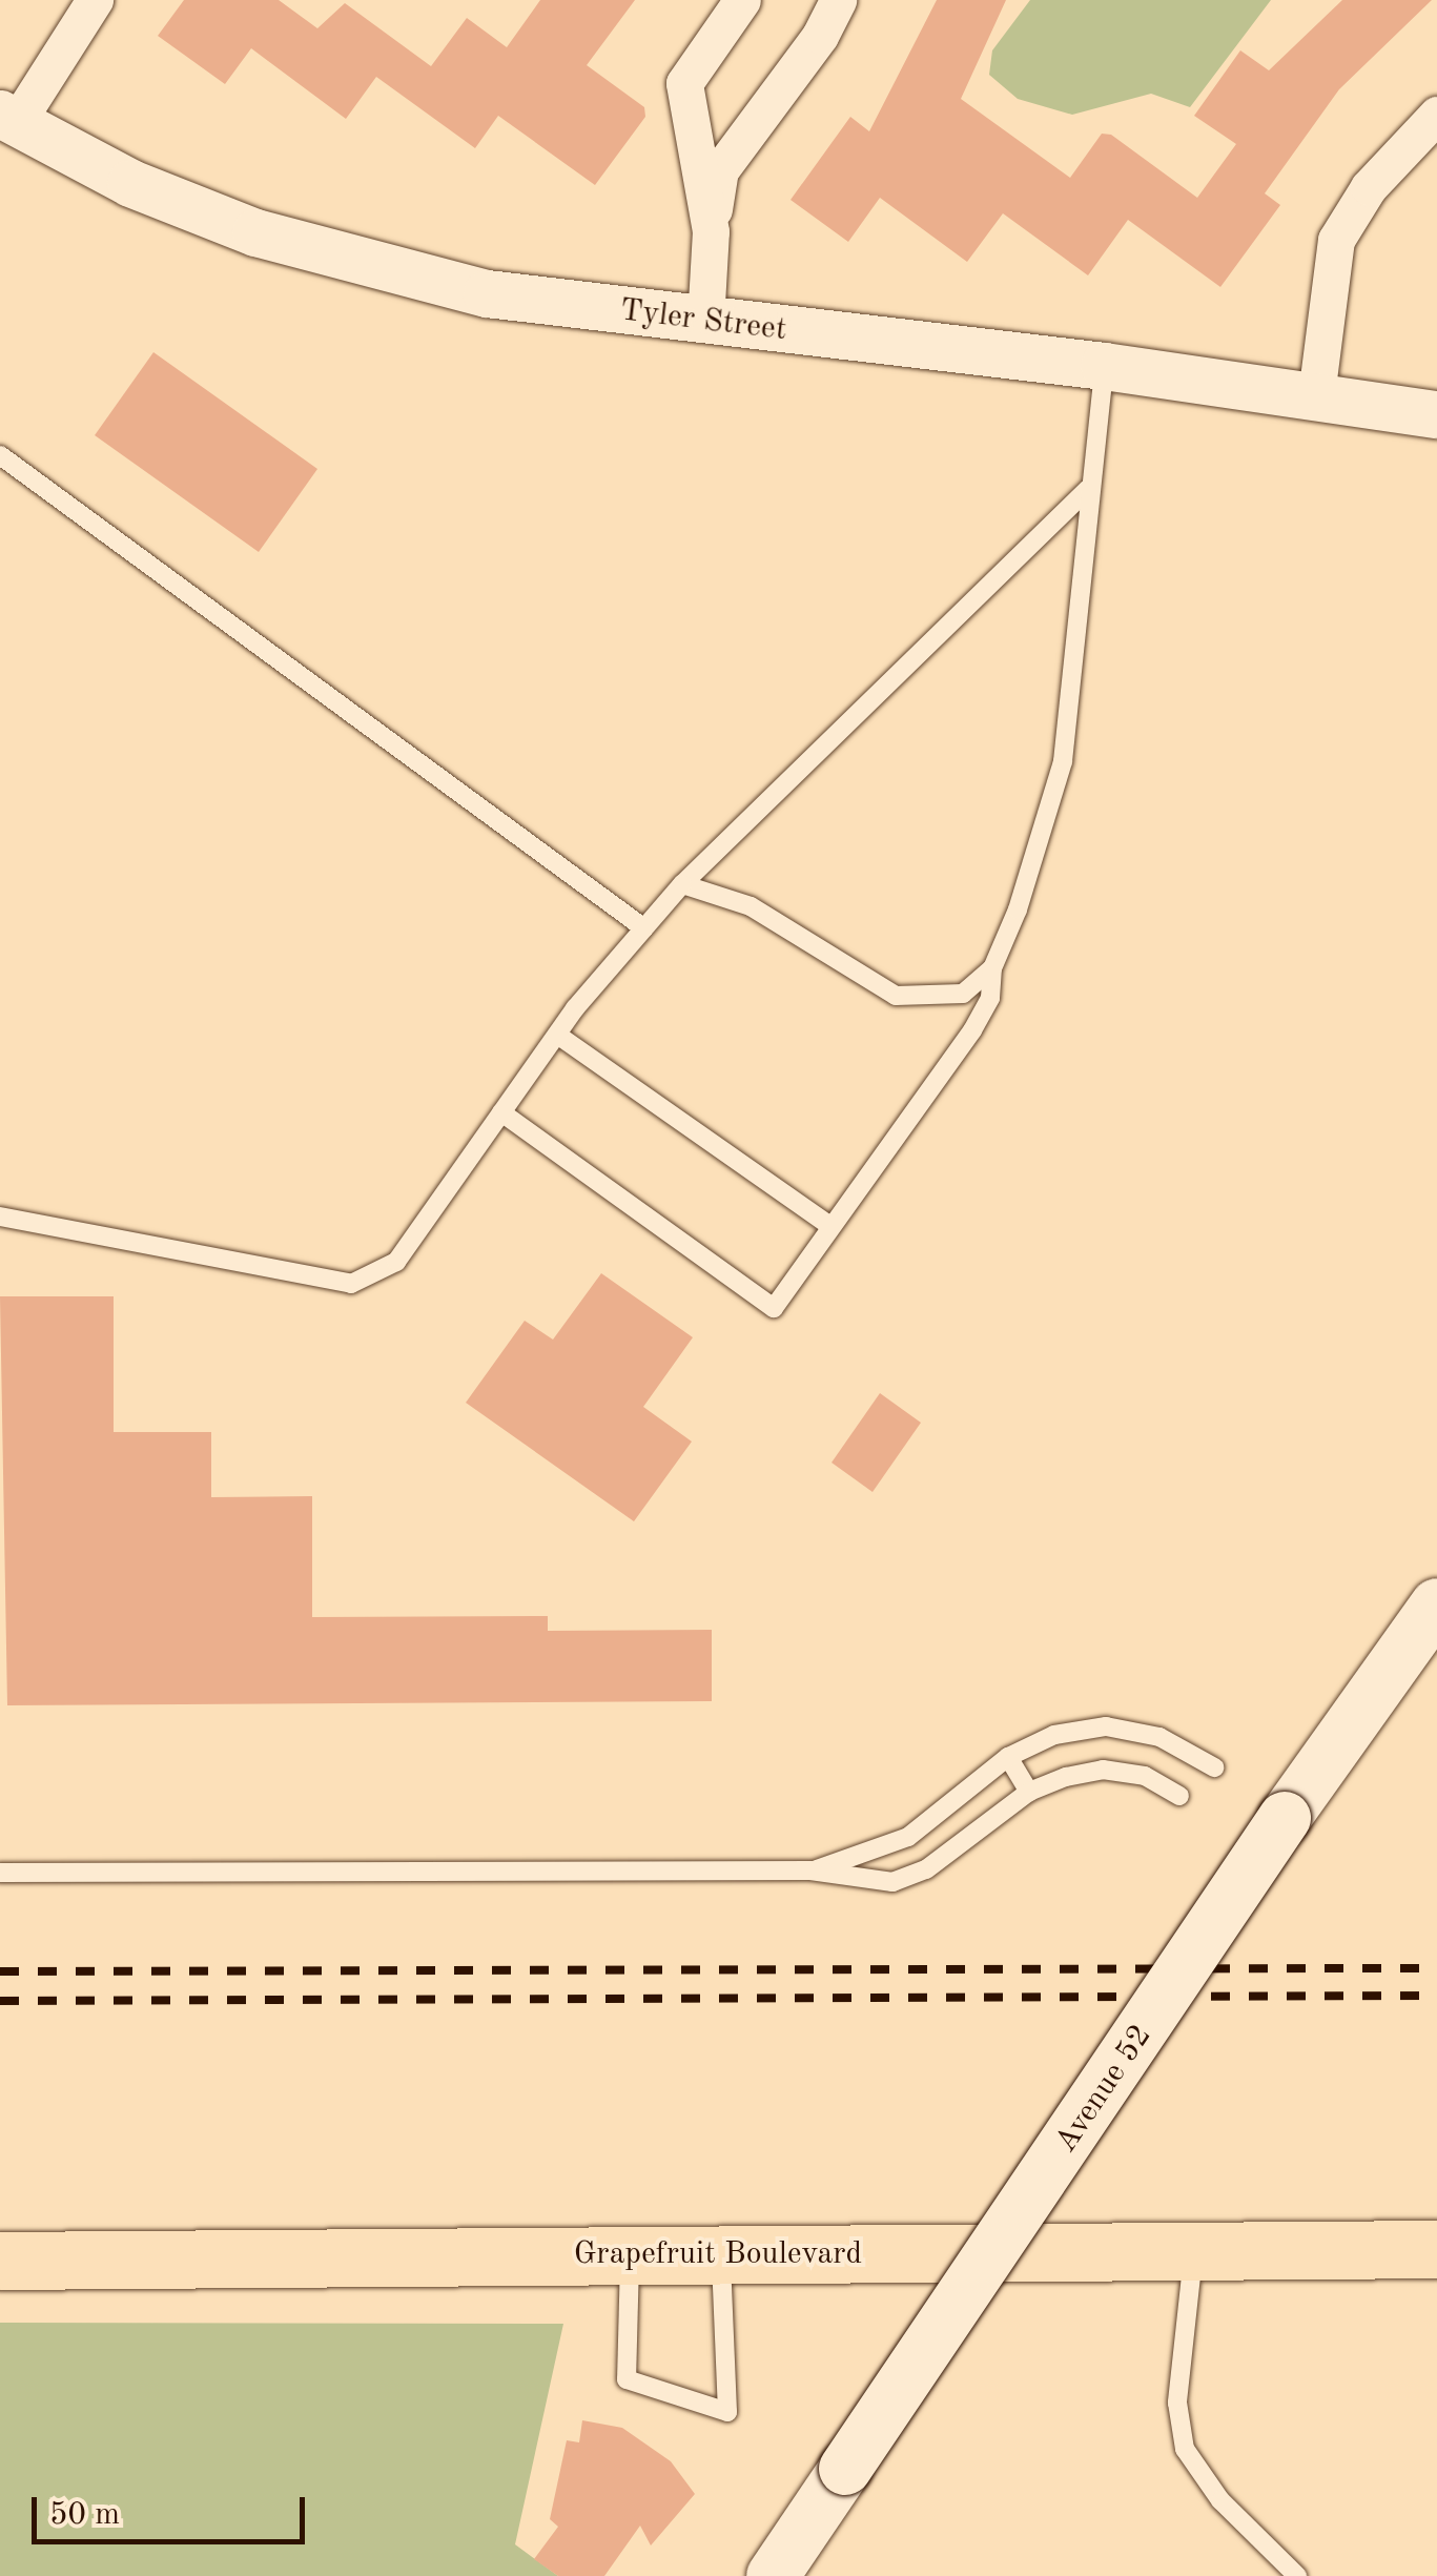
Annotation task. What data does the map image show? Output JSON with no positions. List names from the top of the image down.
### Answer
{
  "streets": {
    "main road": ["Avenue 52", "Grapefruit Boulevard"],
    "street": ["Tyler Street"]
  },
  "scale_bar": "50 m"
}
